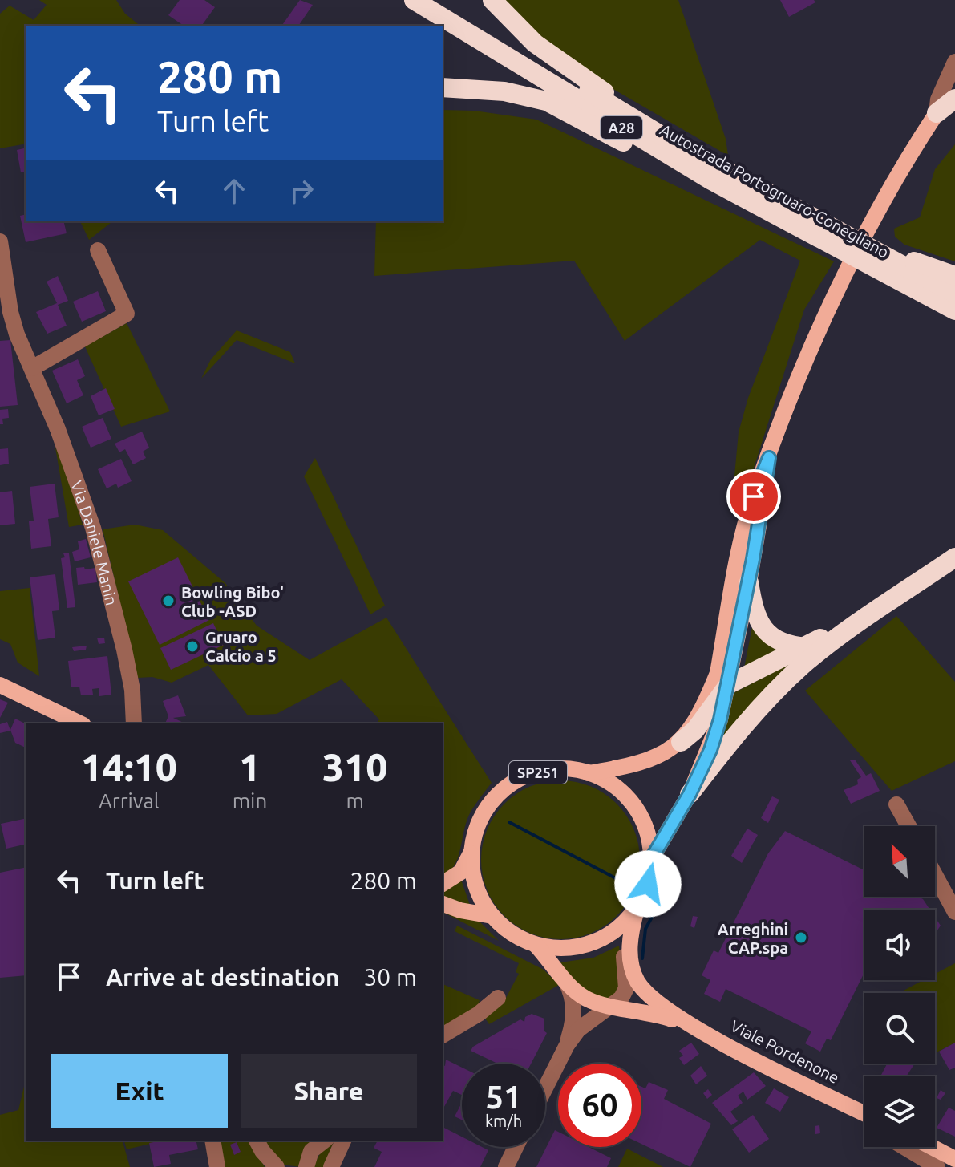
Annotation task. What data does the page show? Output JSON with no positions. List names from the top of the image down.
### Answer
{
  "streets": {
    "highway": ["A28", "Autostrada Portogruaro-Conegliano"],
    "main road": ["SP251", "Viale Pordenone"],
    "street": ["Via Daniele Manin"]
  },
  "crossings": [
    ["SP251", "Viale Pordenone"]
  ],
  "places": ["Bowling Bibo' Club -ASD", "Gruaro Calcio a 5", "Arreghini CAP.spa"],
  "north": "top left",
  "page": {
    "turn": ["280 m", "Turn left"],
    "eta": [
      "14:10",
      "Arrival",
      "1",
      "min",
      "310",
      "m"
    ],
    "list": [
      {
        "name": "Turn left",
        "value": "280 m"
      },
      {
        "name": "Arrive at destination",
        "value": "30 m"
      }
    ],
    "buttons": ["Exit", "Share"],
    "speed": "51 km/h",
    "limit": "60"
  }
}
